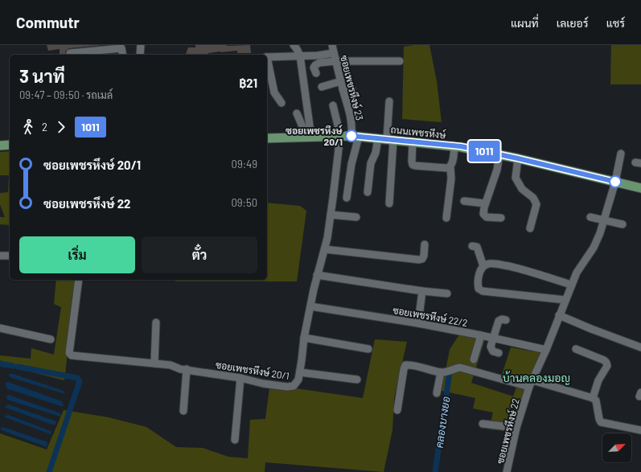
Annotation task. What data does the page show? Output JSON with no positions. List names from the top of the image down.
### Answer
{
  "streets": {
    "main road": ["ถนนเพชรหึงษ์"],
    "street": [
      "ซอยเพชรหึงษ์ 23",
      "ซอยเพชรหึงษ์ 22/2",
      "ซอยเพชรหึงษ์ 20/1",
      "ซอยเพชรหึงษ์ 22"
    ]
  },
  "crossings": [
    ["ซอยเพชรหึงษ์ 23", "ถนนเพชรหึงษ์"],
    ["ถนนเพชรหึงษ์", "ซอยเพชรหึงษ์ 20/1"],
    ["ถนนเพชรหึงษ์", "ซอยเพชรหึงษ์ 22"],
    ["ซอยเพชรหึงษ์ 22/2", "ซอยเพชรหึงษ์ 20/1"],
    ["ซอยเพชรหึงษ์ 22/2", "ซอยเพชรหึงษ์ 22"]
  ],
  "districts": ["บ้านคลองมอญ"],
  "water": ["คลองบางยอ"],
  "places": ["ซอยเพชรหึงษ์ 20/1"],
  "lines": ["bus line 1011"],
  "north": "top right",
  "page": {
    "header": "Commutr",
    "nav": ["แผนที่", "เลเยอร์", "แชร์"],
    "on_map": "1011",
    "heading": ["3 นาที", "09:47 – 09:50 · รถเมล์", "฿21"],
    "legs": ["2", "1011"],
    "list": [
      {
        "name": "ซอยเพชรหึงษ์ 20/1",
        "value": "09:49"
      },
      {
        "name": "ซอยเพชรหึงษ์ 22",
        "value": "09:50"
      }
    ],
    "buttons": ["เริ่ม", "ตั๋ว"]
  }
}
